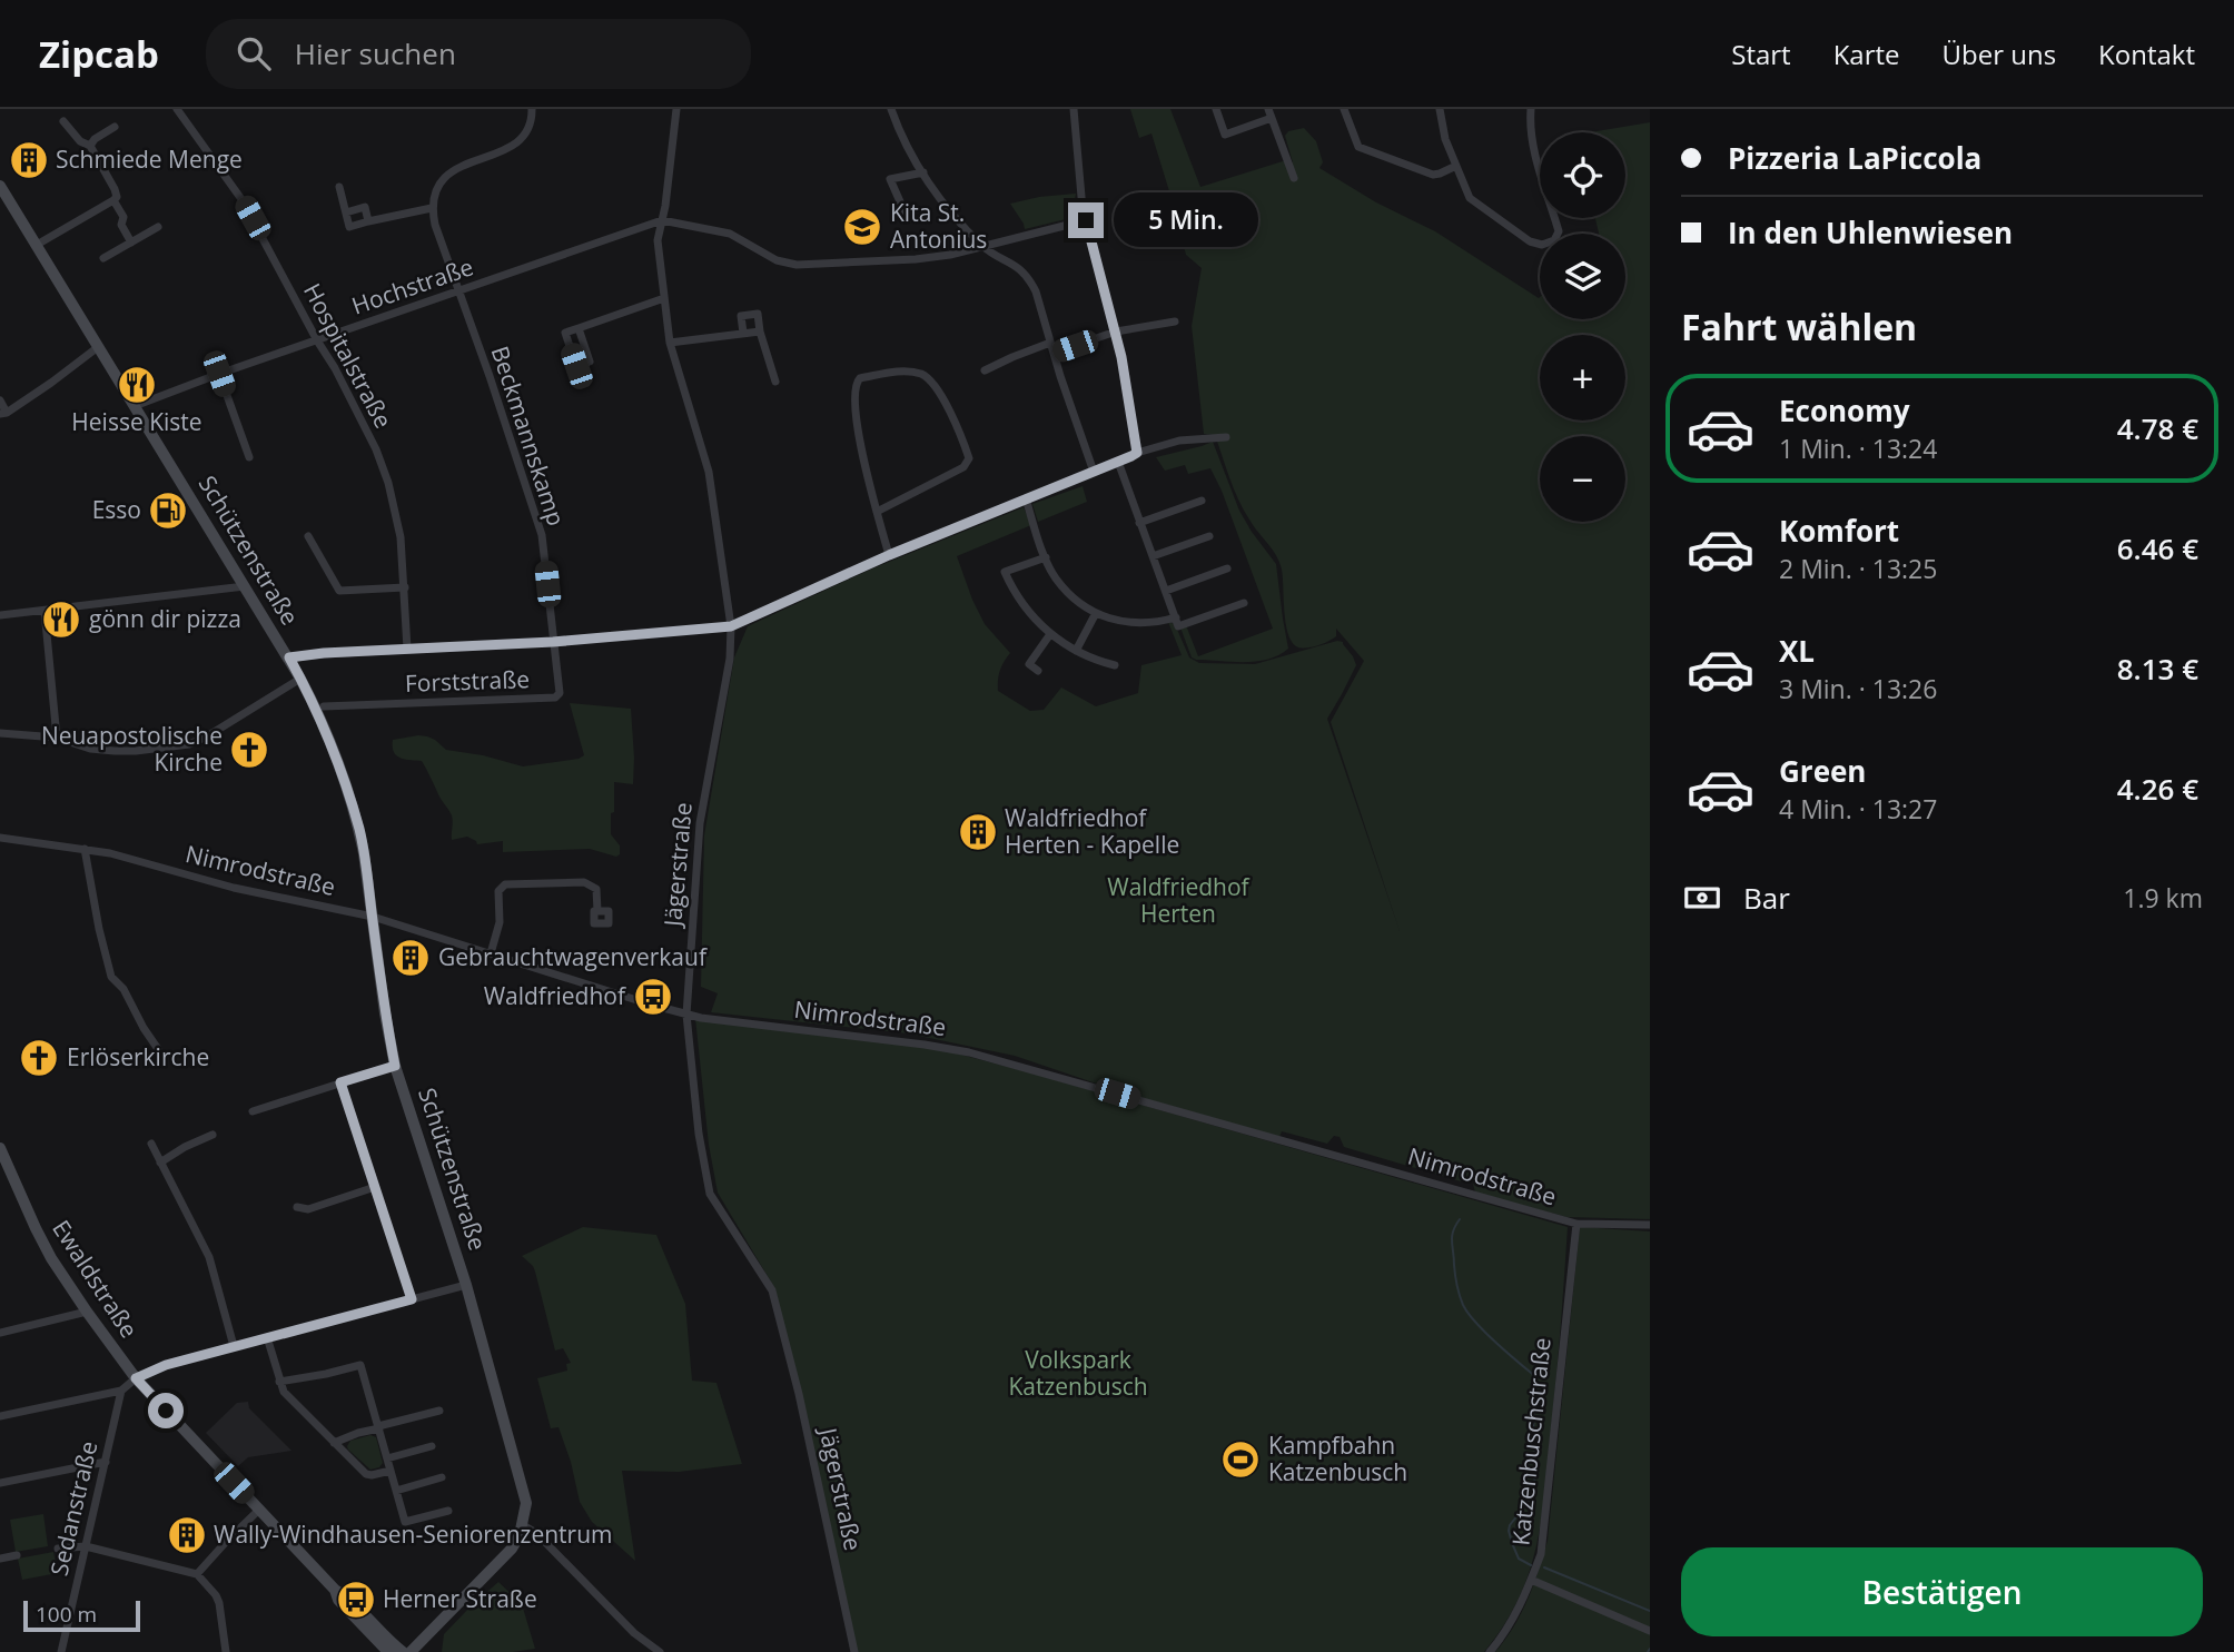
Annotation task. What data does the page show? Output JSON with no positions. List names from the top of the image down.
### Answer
{
  "streets": {
    "main road": ["Schützenstraße", "Ewaldstraße"],
    "street": [
      "Hochstraße",
      "Hospitalstraße",
      "Beckmannskamp",
      "Forststraße",
      "Jägerstraße",
      "Nimrodstraße",
      "Katzenbuschstraße",
      "Sedanstraße"
    ]
  },
  "crossings": [
    ["Hochstraße", "Hospitalstraße"],
    ["Hochstraße", "Beckmannskamp"],
    ["Hochstraße", "Schützenstraße"],
    ["Hochstraße", "Jägerstraße"],
    ["Beckmannskamp", "Forststraße"],
    ["Schützenstraße", "Nimrodstraße"],
    ["Jägerstraße", "Nimrodstraße"],
    ["Nimrodstraße", "Katzenbuschstraße"]
  ],
  "parks": ["Waldfriedhof Herten", "Volkspark Katzenbusch"],
  "places": {
    "building": [
      "Schmiede Menge",
      "Waldfriedhof Herten - Kapelle",
      "Gebrauchtwagenverkauf",
      "Wally-Windhausen-Seniorenzentrum"
    ],
    "school or university": ["Kita St. Antonius"],
    "restaurant": ["Heisse Kiste", "gönn dir pizza"],
    "fuel station": ["Esso"],
    "church": ["Neuapostolische Kirche", "Erlöserkirche"],
    "bus stop": ["Waldfriedhof", "Herner Straße"],
    "sports": ["Kampfbahn Katzenbusch"]
  },
  "scale_bar": "100 m",
  "page": {
    "header": "Zipcab",
    "search": "Hier suchen",
    "nav": [
      "Start",
      "Karte",
      "Über uns",
      "Kontakt"
    ],
    "banner": ["Pizzeria LaPiccola", "In den Uhlenwiesen"],
    "map_buttons": ["+", "−"],
    "bubble": "5 Min.",
    "heading": "Fahrt wählen",
    "list": [
      {
        "name": "Economy",
        "note": "1 Min. · 13:24",
        "value": "4.78 €"
      },
      {
        "name": "Komfort",
        "note": "2 Min. · 13:25",
        "value": "6.46 €"
      },
      {
        "name": "XL",
        "note": "3 Min. · 13:26",
        "value": "8.13 €"
      },
      {
        "name": "Green",
        "note": "4 Min. · 13:27",
        "value": "4.26 €"
      }
    ],
    "pay": ["Bar", "1.9 km"],
    "buttons": "Bestätigen",
    "scale": "100 m"
  }
}
